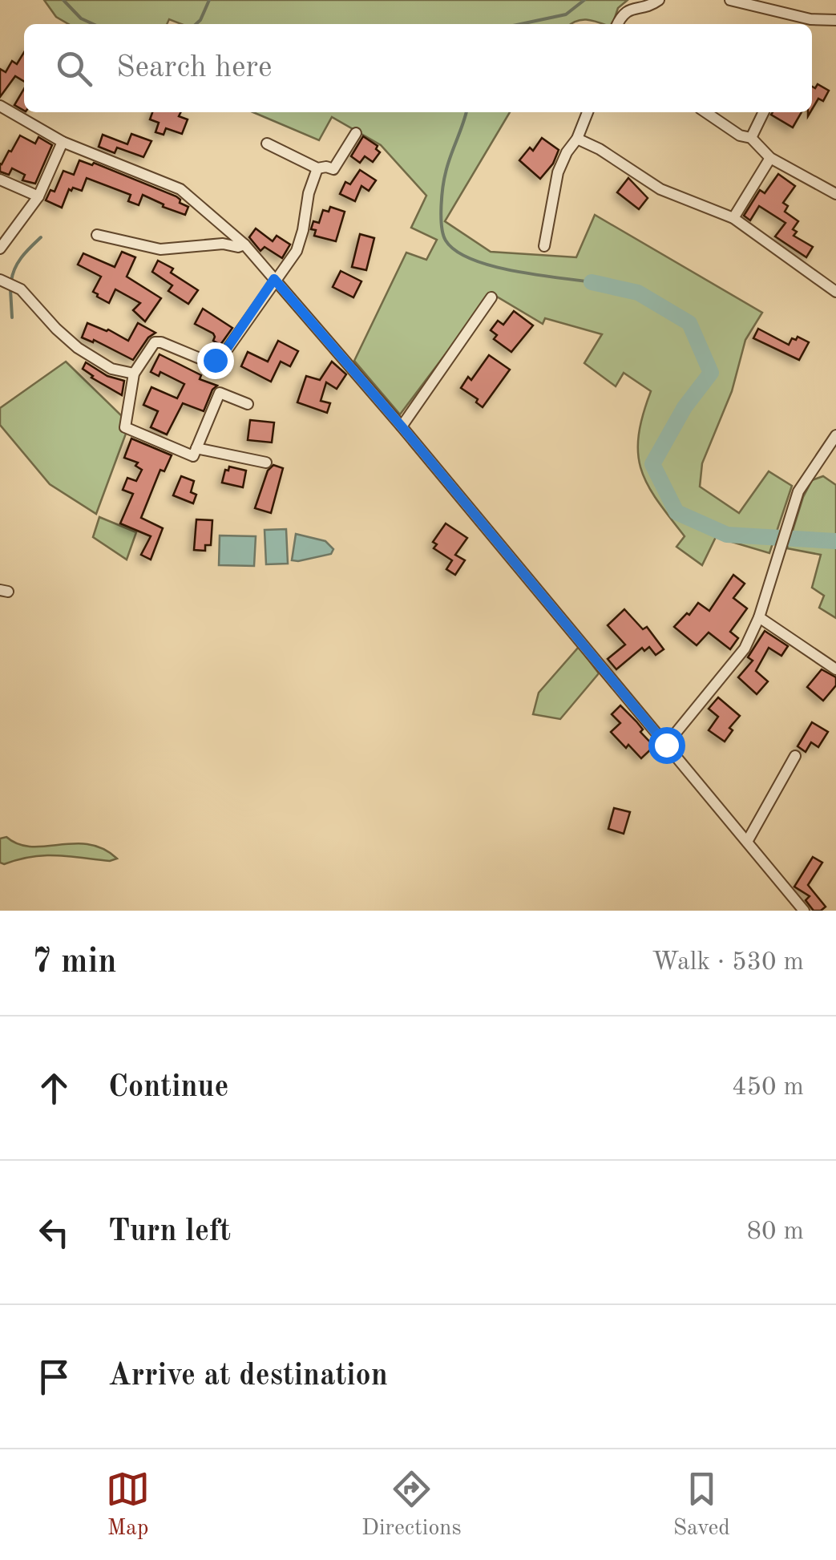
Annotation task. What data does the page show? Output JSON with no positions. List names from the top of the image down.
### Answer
{
  "page": {
    "search": "Search here",
    "heading": ["7 min", "Walk · 530 m"],
    "list": [
      ["Continue", "450 m"],
      ["Turn left", "80 m"],
      "Arrive at destination"
    ],
    "nav": ["Map", "Directions", "Saved"]
  }
}
